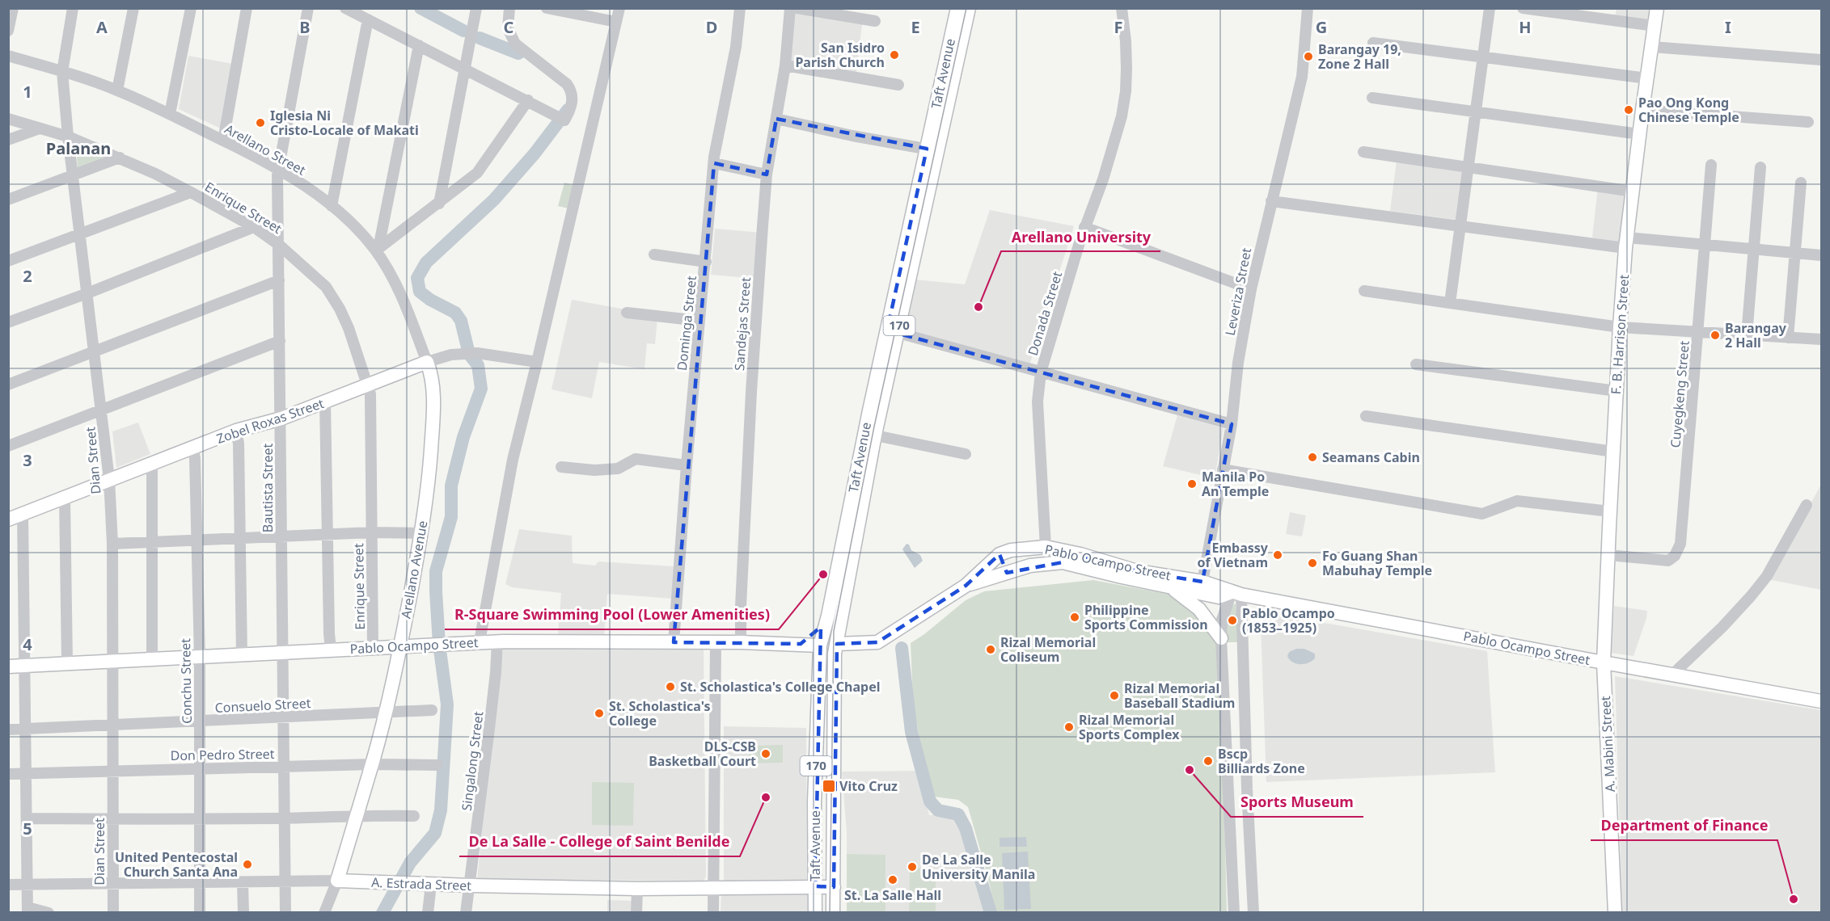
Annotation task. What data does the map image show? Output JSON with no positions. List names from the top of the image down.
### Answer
{
  "streets": {
    "main road": [
      "Taft Avenue",
      "170",
      "F. B. Harrison Street",
      "Zobel Roxas Street",
      "Pablo Ocampo Street",
      "Arellano Avenue",
      "A. Mabini Street",
      "A. Estrada Street"
    ],
    "street": [
      "Arellano Street",
      "Enrique Street",
      "Leveriza Street",
      "Donada Street",
      "Dominga Street",
      "Sandejas Street",
      "Cuyegkeng Street",
      "Dian Street",
      "Bautista Street",
      "Conchu Street",
      "Consuelo Street",
      "Don Pedro Street",
      "Singalong Street"
    ]
  },
  "crossings": [
    ["Taft Avenue", "Pablo Ocampo Street"],
    ["Taft Avenue", "A. Estrada Street"],
    ["Arellano Street", "Zobel Roxas Street"],
    ["Arellano Street", "Dian Street"],
    ["Arellano Street", "Bautista Street"],
    ["Arellano Street", "Arellano Avenue"],
    ["Enrique Street", "Zobel Roxas Street"],
    ["Enrique Street", "Dian Street"],
    ["Enrique Street", "Bautista Street"],
    ["Enrique Street", "Pablo Ocampo Street"],
    ["Leveriza Street", "Pablo Ocampo Street"],
    ["Donada Street", "Pablo Ocampo Street"],
    ["Dominga Street", "Pablo Ocampo Street"],
    ["Sandejas Street", "Pablo Ocampo Street"],
    ["F. B. Harrison Street", "Cuyegkeng Street"],
    ["F. B. Harrison Street", "Pablo Ocampo Street"],
    ["F. B. Harrison Street", "A. Mabini Street"],
    ["Zobel Roxas Street", "Dian Street"],
    ["Zobel Roxas Street", "Bautista Street"],
    ["Zobel Roxas Street", "Arellano Avenue"],
    ["Zobel Roxas Street", "Conchu Street"],
    ["Dian Street", "Pablo Ocampo Street"],
    ["Dian Street", "Consuelo Street"],
    ["Dian Street", "Don Pedro Street"],
    ["Dian Street", "A. Estrada Street"],
    ["Bautista Street", "Pablo Ocampo Street"],
    ["Bautista Street", "Consuelo Street"],
    ["Bautista Street", "Don Pedro Street"],
    ["Bautista Street", "A. Estrada Street"],
    ["Pablo Ocampo Street", "Arellano Avenue"],
    ["Pablo Ocampo Street", "Conchu Street"],
    ["Pablo Ocampo Street", "A. Mabini Street"],
    ["Pablo Ocampo Street", "Singalong Street"],
    ["Arellano Avenue", "Consuelo Street"],
    ["Arellano Avenue", "Don Pedro Street"],
    ["Arellano Avenue", "A. Estrada Street"],
    ["Conchu Street", "Consuelo Street"],
    ["Conchu Street", "Don Pedro Street"],
    ["Conchu Street", "A. Estrada Street"],
    ["Singalong Street", "A. Estrada Street"]
  ],
  "districts": ["Palanan"],
  "places": {
    "other": [
      "San Isidro Parish Church",
      "Barangay 19, Zone 2 Hall",
      "Pao Ong Kong Chinese Temple",
      "Iglesia Ni Cristo-Locale of Makati",
      "Arellano University",
      "Barangay 2 Hall",
      "Seamans Cabin",
      "Manila Po An Temple",
      "Embassy of Vietnam",
      "Fo Guang Shan Mabuhay Temple",
      "R-Square Swimming Pool (Lower Amenities)",
      "Philippine Sports Commission",
      "Pablo Ocampo (1853–1925)",
      "Rizal Memorial Coliseum",
      "St. Scholastica's College Chapel",
      "Rizal Memorial Baseball Stadium",
      "St. Scholastica's College",
      "Rizal Memorial Sports Complex",
      "DLS-CSB Basketball Court",
      "Bscp Billiards Zone",
      "Sports Museum",
      "De La Salle - College of Saint Benilde",
      "United Pentecostal Church Santa Ana",
      "De La Salle University Manila",
      "St. La Salle Hall",
      "Department of Finance"
    ],
    "transit": ["Vito Cruz"]
  },
  "grid": {
    "columns": [
      "A",
      "B",
      "C",
      "D",
      "E",
      "F",
      "G",
      "H",
      "I"
    ],
    "rows": [
      "1",
      "2",
      "3",
      "4",
      "5"
    ]
  }
}
